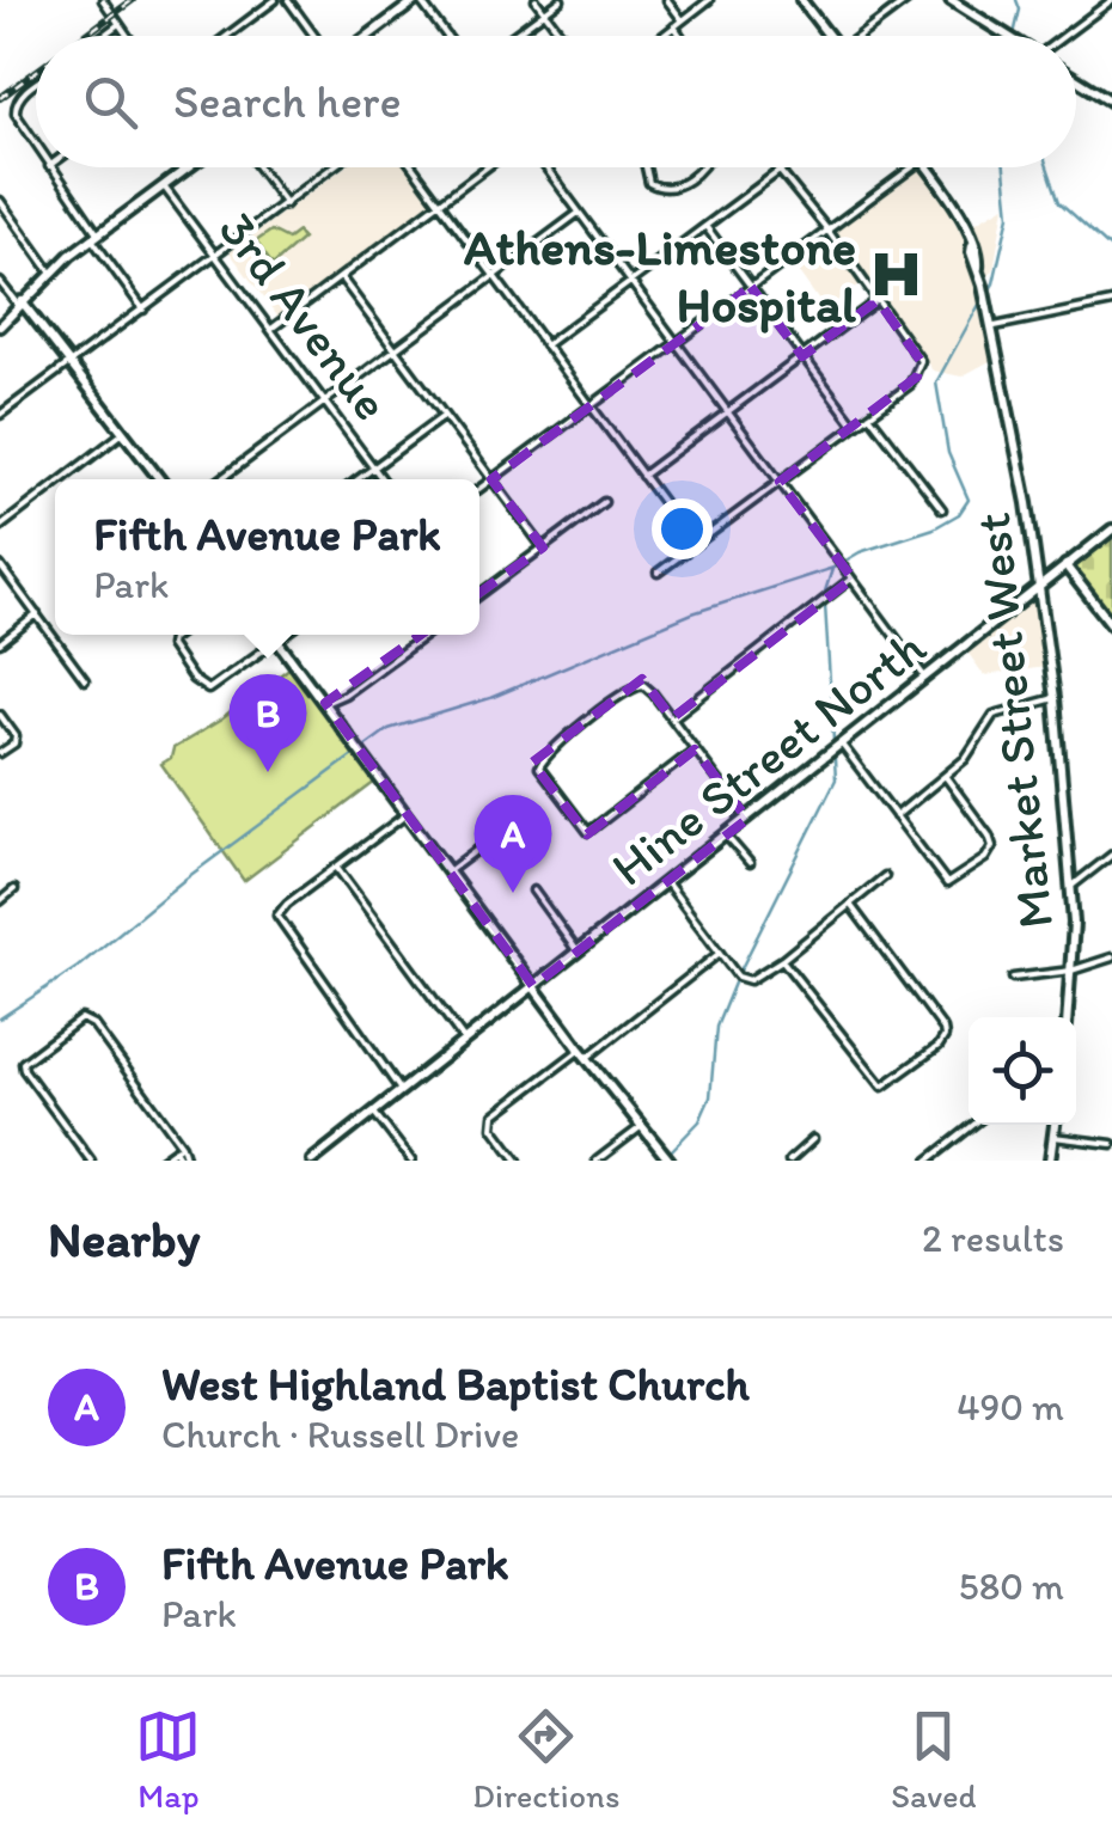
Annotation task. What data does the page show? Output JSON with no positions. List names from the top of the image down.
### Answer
{
  "streets": {
    "street": ["3rd Avenue", "Market Street West", "Hine Street North"]
  },
  "crossings": [
    ["Market Street West", "Hine Street North"]
  ],
  "places": {
    "hospital": ["Athens-Limestone Hospital"]
  },
  "page": {
    "search": "Search here",
    "popup": ["Fifth Avenue Park", "Park"],
    "pins": ["B", "A"],
    "heading": ["Nearby", "2 results"],
    "list": [
      {
        "mark": "A",
        "name": "West Highland Baptist Church",
        "note": "Church · Russell Drive",
        "value": "490 m"
      },
      {
        "mark": "B",
        "name": "Fifth Avenue Park",
        "note": "Park",
        "value": "580 m"
      }
    ],
    "nav": ["Map", "Directions", "Saved"]
  }
}
